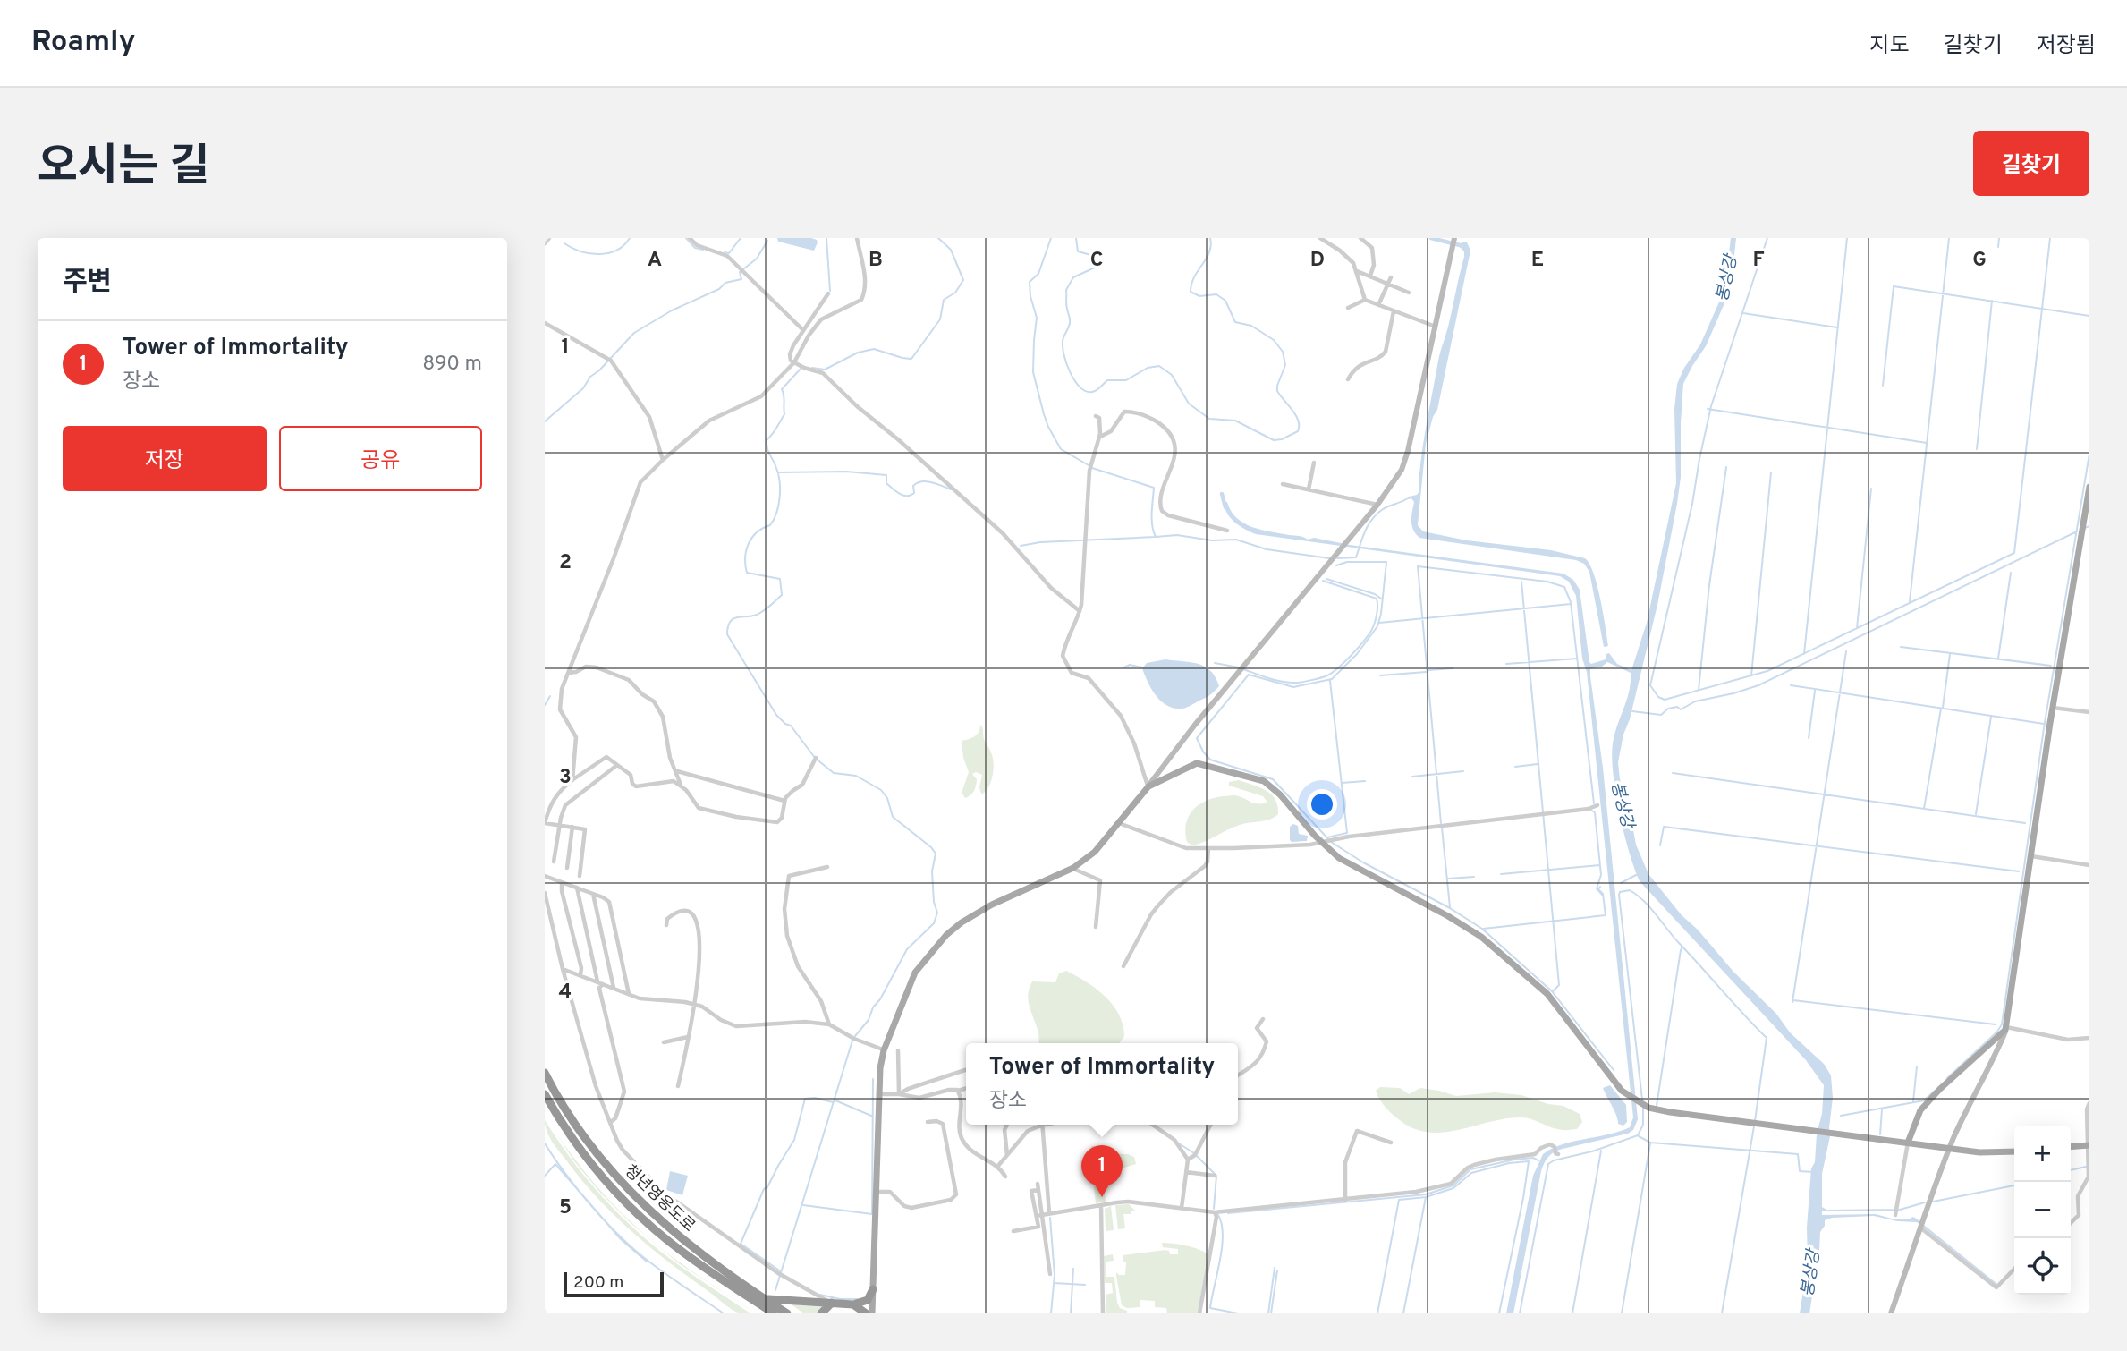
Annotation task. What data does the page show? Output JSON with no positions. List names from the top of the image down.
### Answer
{
  "streets": {
    "highway": ["청년영웅도로"]
  },
  "water": ["봉상강"],
  "scale_bar": "200 m",
  "page": {
    "header": "Roamly",
    "nav": ["지도", "길찾기", "저장됨"],
    "title": "오시는 길",
    "buttons": [
      "길찾기",
      ["저장", "공유"]
    ],
    "heading": "주변",
    "list": [
      {
        "mark": "1",
        "name": "Tower of Immortality",
        "note": "장소",
        "value": "890 m"
      }
    ],
    "popup": ["Tower of Immortality", "장소"],
    "map_buttons": ["+", "−"],
    "pins": "1",
    "scale": "200 m"
  },
  "grid": {
    "columns": [
      "A",
      "B",
      "C",
      "D",
      "E",
      "F",
      "G"
    ],
    "rows": [
      "1",
      "2",
      "3",
      "4",
      "5"
    ]
  }
}
